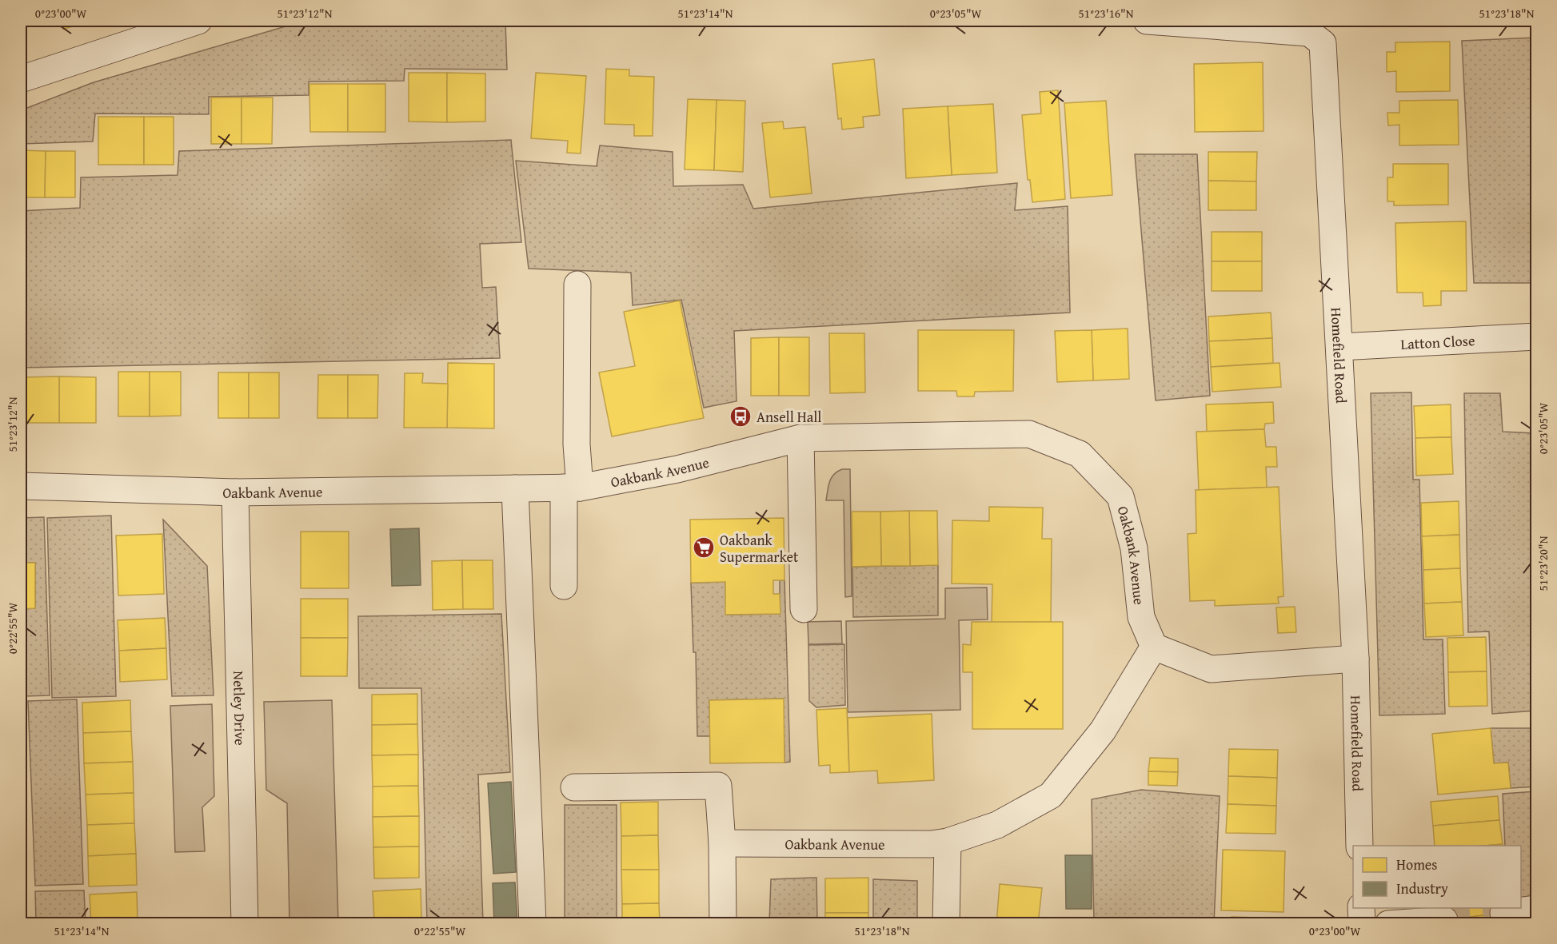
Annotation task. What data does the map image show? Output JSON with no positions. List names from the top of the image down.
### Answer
{
  "streets": {
    "street": [
      "Latton Close",
      "Homefield Road",
      "Oakbank Avenue",
      "Netley Drive"
    ]
  },
  "crossings": [
    ["Latton Close", "Homefield Road"],
    ["Oakbank Avenue", "Netley Drive"]
  ],
  "places": {
    "bus stop": ["Ansell Hall"],
    "supermarket": ["Oakbank Supermarket"]
  },
  "legend": ["Homes", "Industry"],
  "coordinates": [
    "0°23'00\"W",
    "51°23'12\"N",
    "51°23'14\"N",
    "0°23'05\"W",
    "51°23'16\"N",
    "51°23'18\"N",
    "51°23'20\"N",
    "0°22'55\"W"
  ]
}
